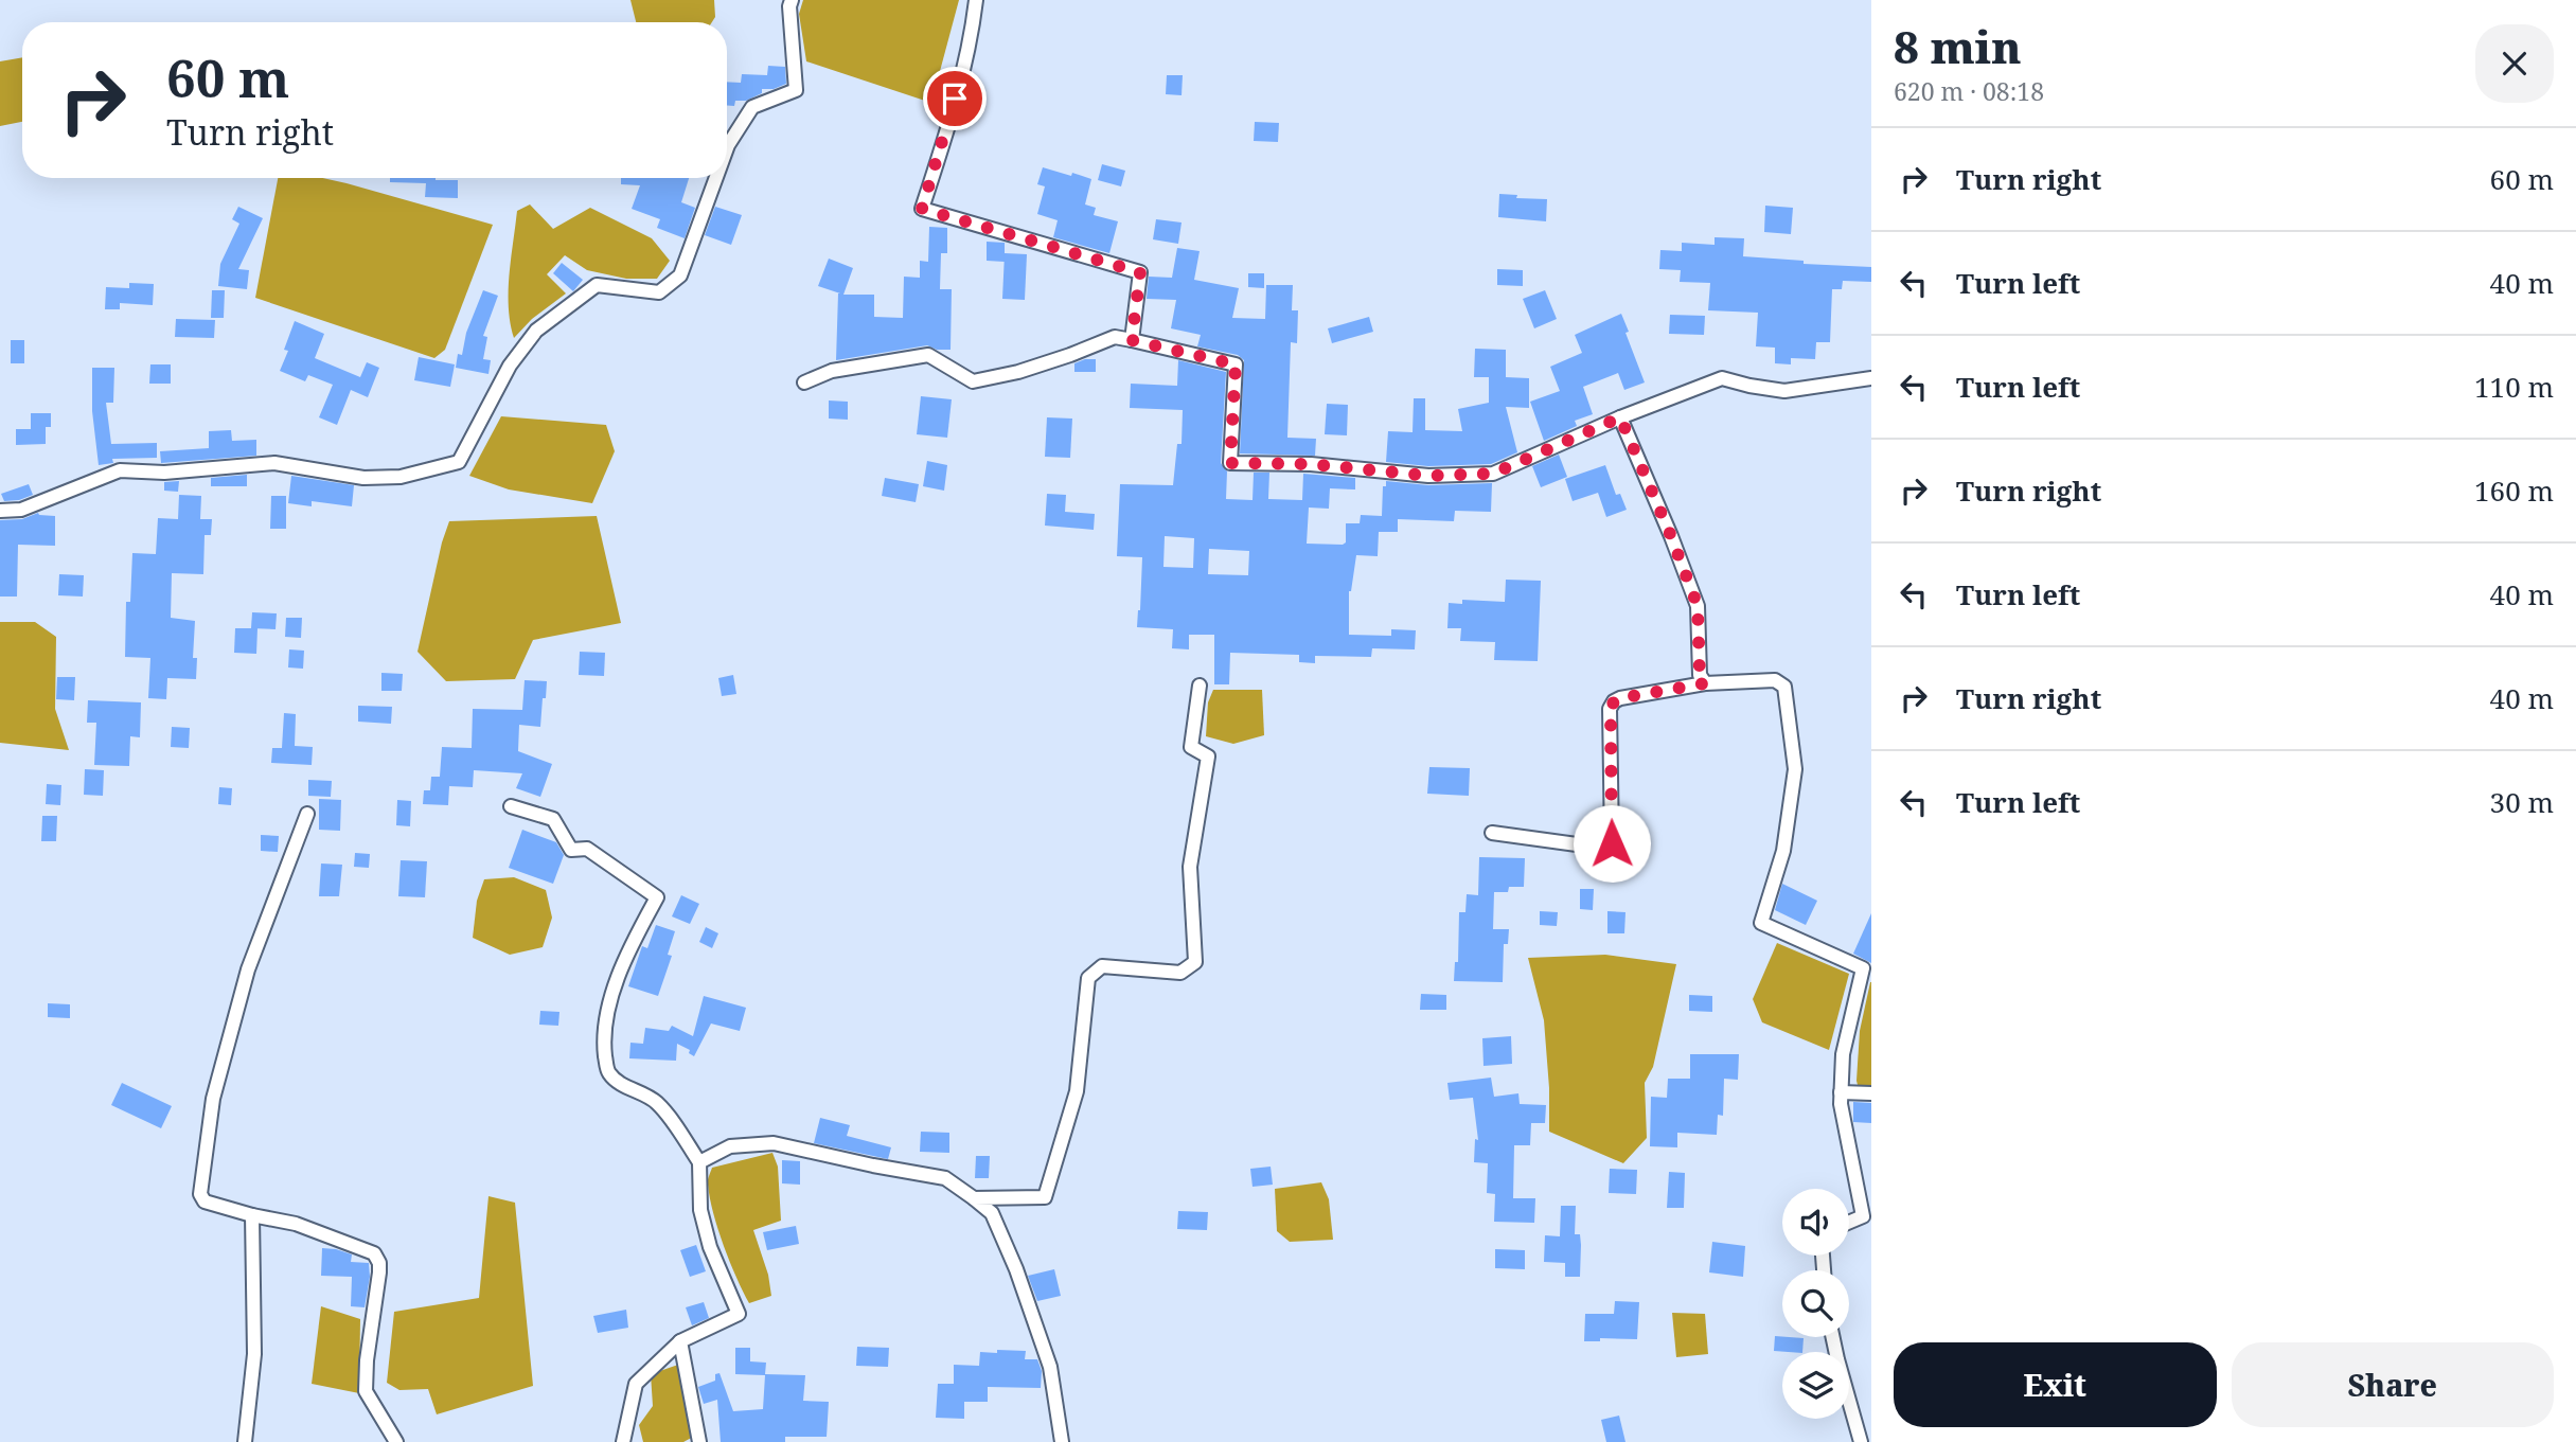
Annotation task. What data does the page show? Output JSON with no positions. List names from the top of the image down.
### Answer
{
  "page": {
    "heading": ["8 min", "620 m · 08:18"],
    "turn": ["60 m", "Turn right"],
    "list": [
      {
        "name": "Turn right",
        "value": "60 m"
      },
      {
        "name": "Turn left",
        "value": "40 m"
      },
      {
        "name": "Turn left",
        "value": "110 m"
      },
      {
        "name": "Turn right",
        "value": "160 m"
      },
      {
        "name": "Turn left",
        "value": "40 m"
      },
      {
        "name": "Turn right",
        "value": "40 m"
      },
      {
        "name": "Turn left",
        "value": "30 m"
      }
    ],
    "buttons": ["Exit", "Share"]
  }
}
